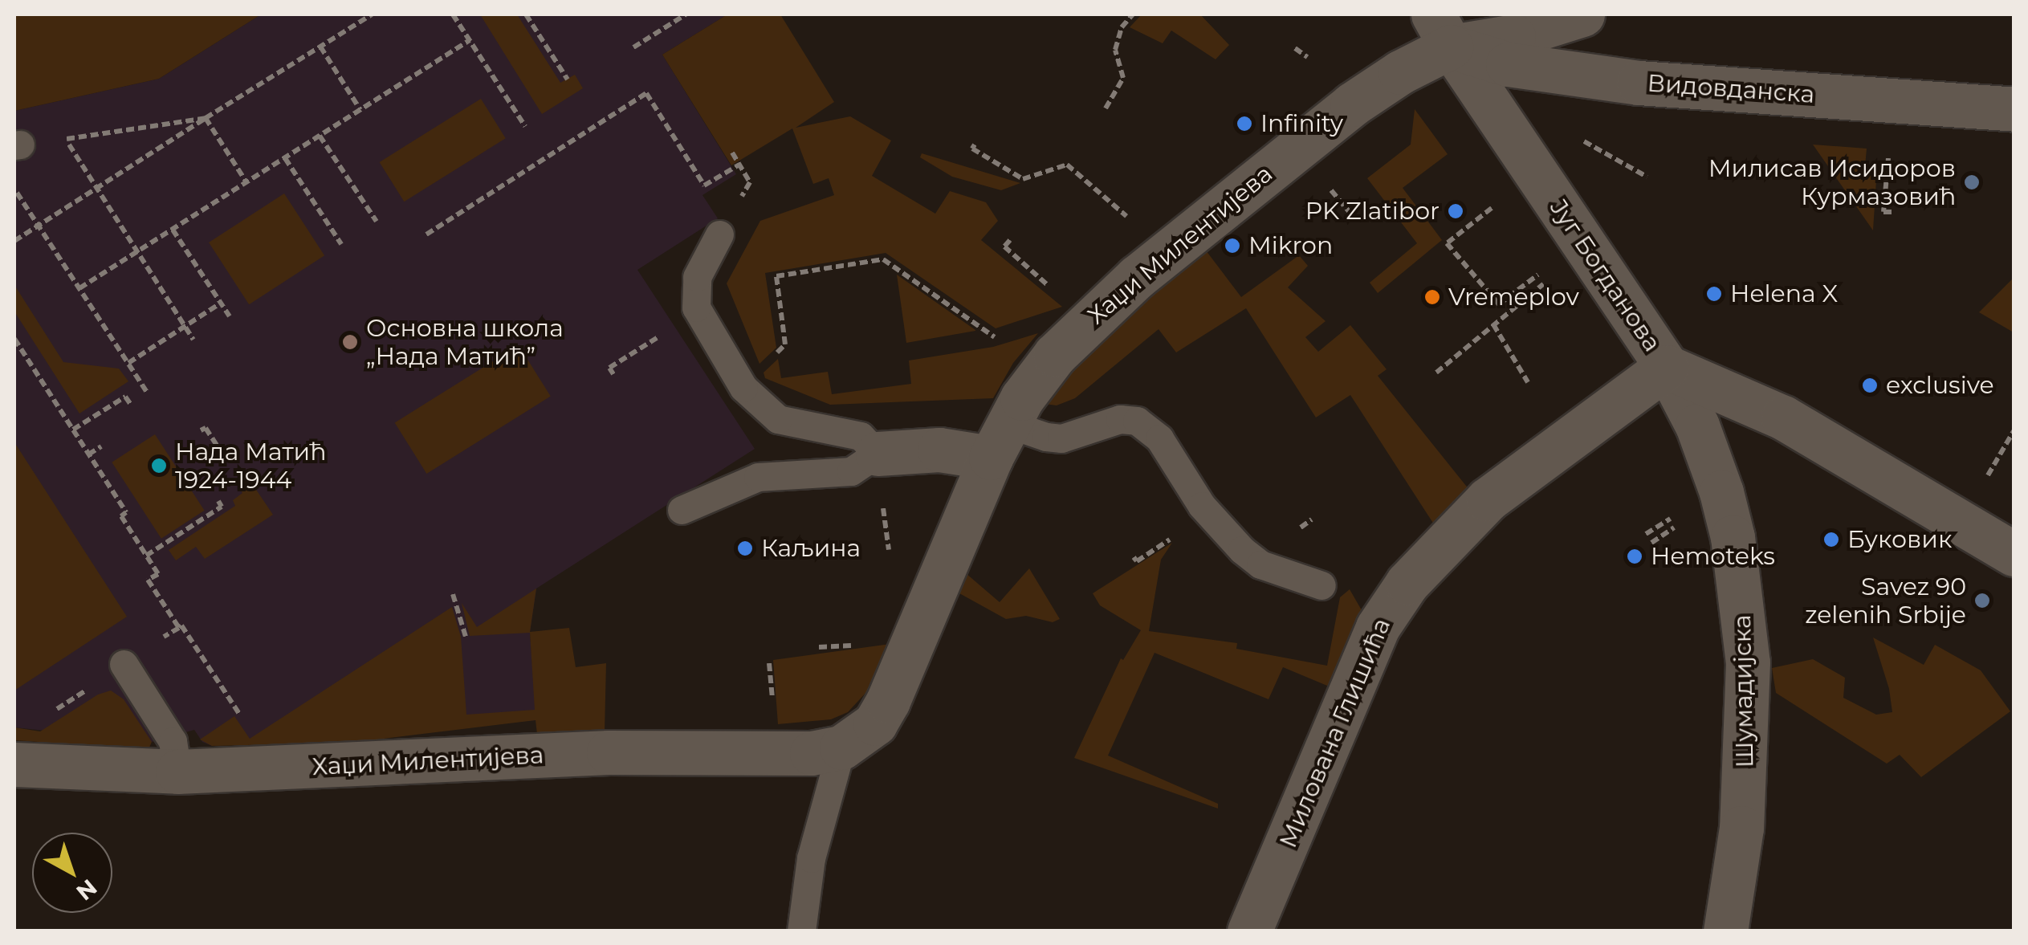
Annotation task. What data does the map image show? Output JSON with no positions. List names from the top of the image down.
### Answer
{
  "streets": {
    "street": [
      "Видовданска",
      "Хаџи Милентијева",
      "Југ Богданова",
      "Шумадијска",
      "Милована Глишића"
    ]
  },
  "crossings": [
    ["Видовданска", "Хаџи Милентијева"],
    ["Видовданска", "Југ Богданова"],
    ["Хаџи Милентијева", "Југ Богданова"],
    ["Југ Богданова", "Шумадијска"],
    ["Југ Богданова", "Милована Глишића"],
    ["Шумадијска", "Милована Глишића"]
  ],
  "places": [
    "Infinity",
    "Милисав Исидоров Курмазовић",
    "PK Zlatibor",
    "Mikron",
    "Helena X",
    "Vremeplov",
    "Основна школа „Нада Матић”",
    "exclusive",
    "Нада Матић 1924-1944",
    "Буковик",
    "Каљина",
    "Hemoteks",
    "Savez 90 zelenih Srbije"
  ],
  "north": "bottom right"
}
